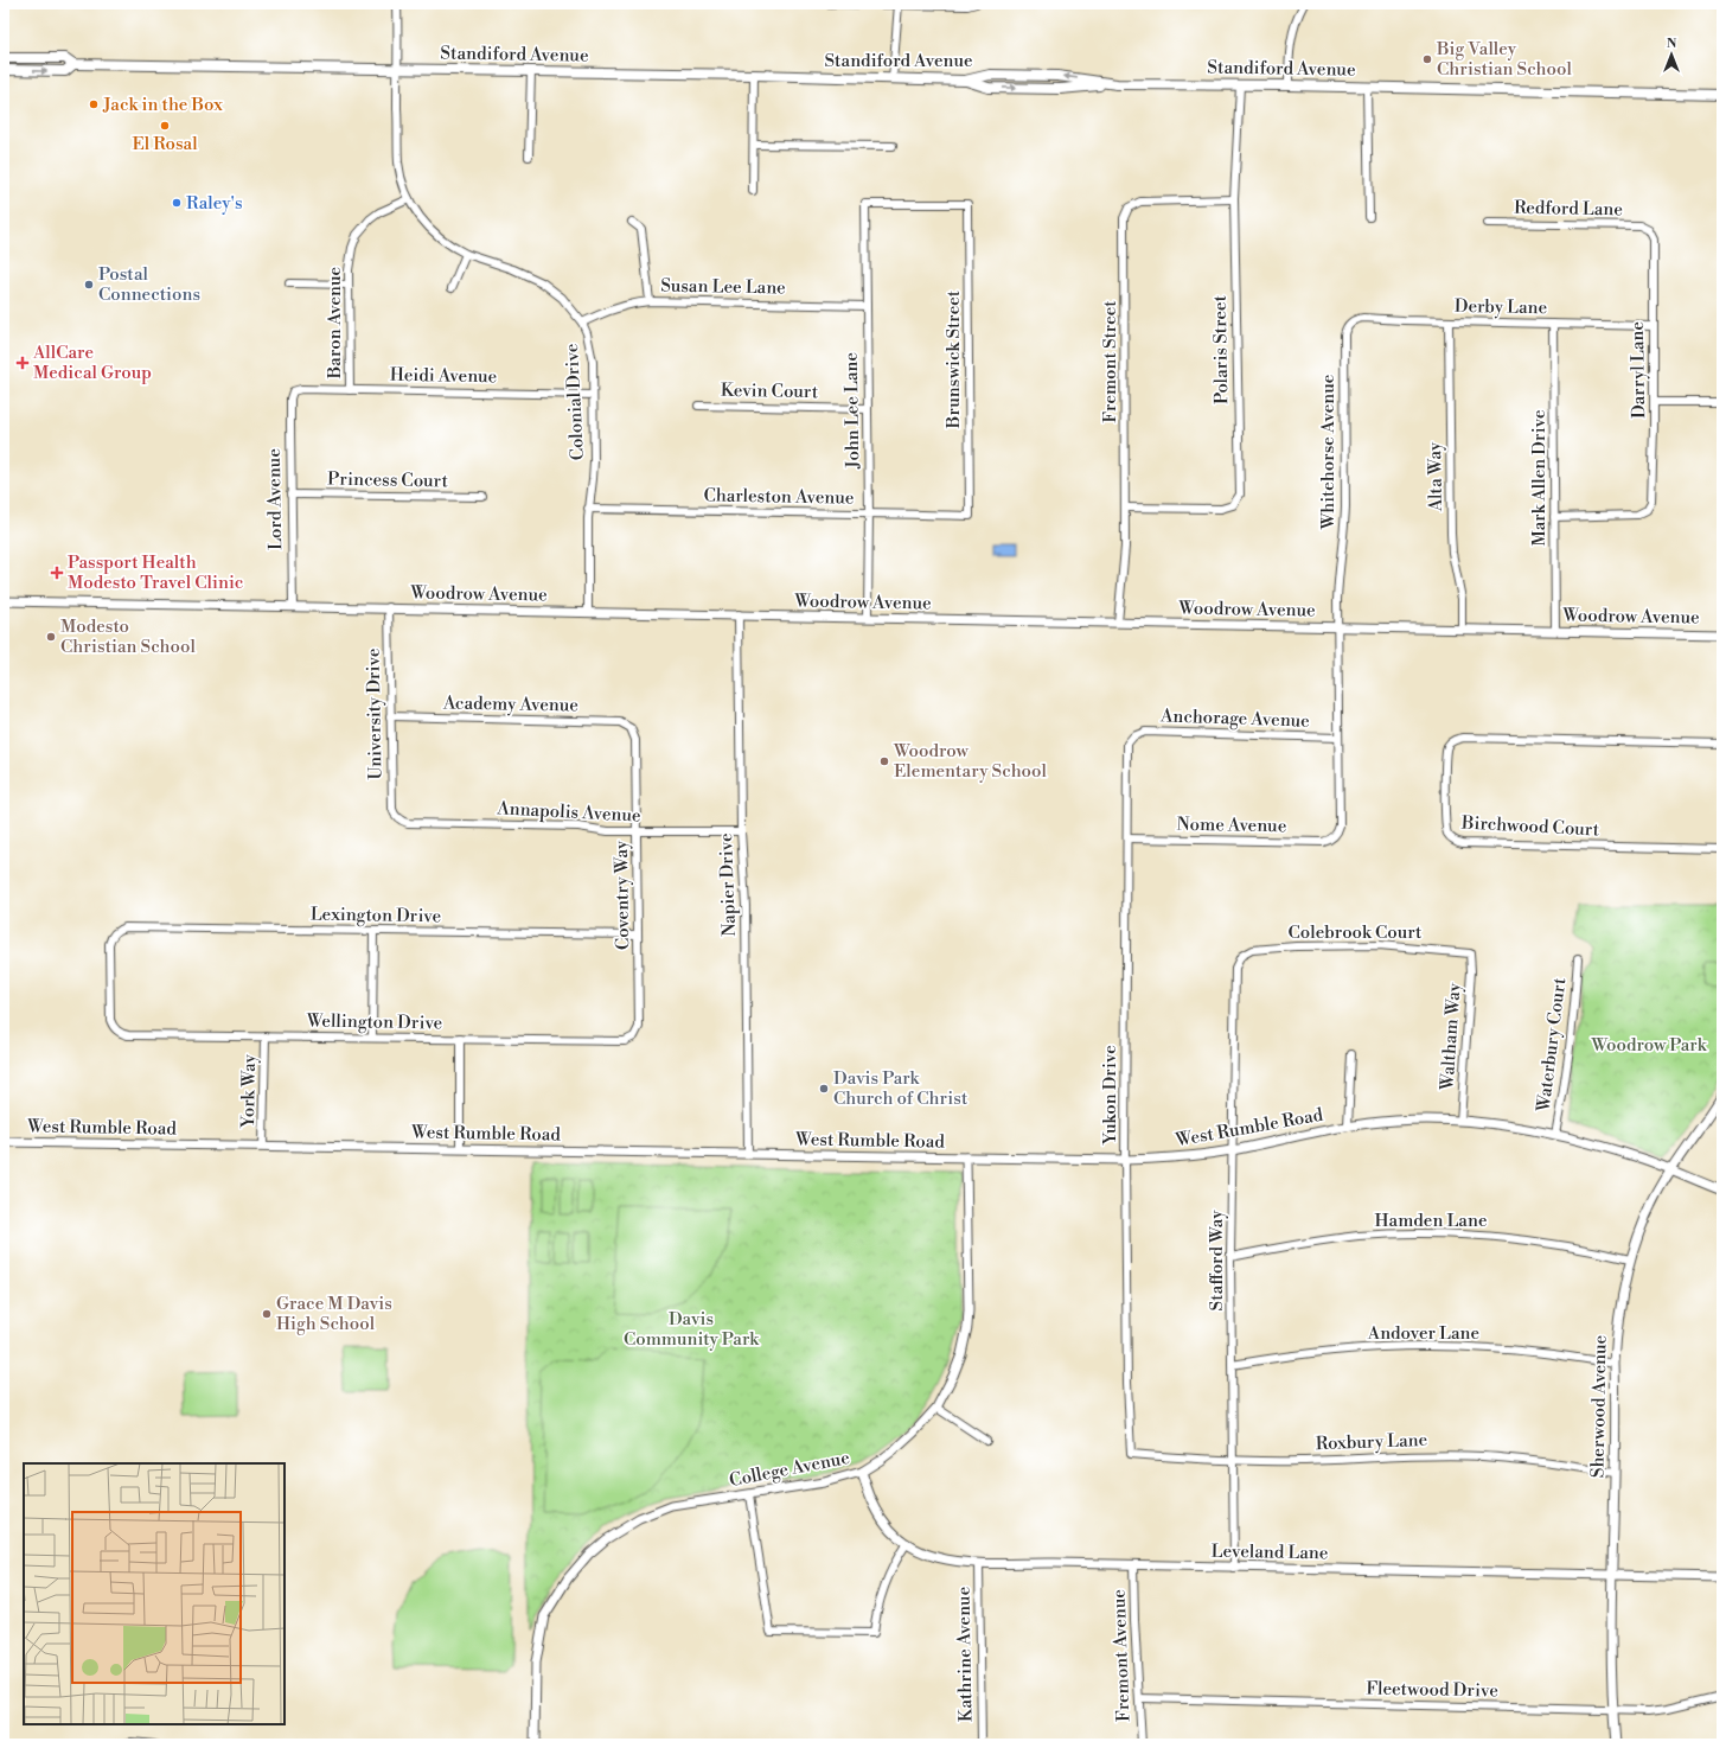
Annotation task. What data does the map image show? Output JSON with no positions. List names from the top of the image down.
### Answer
{
  "streets": {
    "main road": ["Standiford Avenue"],
    "street": [
      "Redford Lane",
      "Susan Lee Lane",
      "Derby Lane",
      "Baron Avenue",
      "Polaris Street",
      "Brunswick Street",
      "Fremont Street",
      "Darryl Lane",
      "Heidi Avenue",
      "Kevin Court",
      "Colonial Drive",
      "John Lee Lane",
      "Whitehorse Avenue",
      "Alta Way",
      "Mark Allen Drive",
      "Princess Court",
      "Charleston Avenue",
      "Lord Avenue",
      "Woodrow Avenue",
      "Academy Avenue",
      "University Drive",
      "Anchorage Avenue",
      "Annapolis Avenue",
      "Nome Avenue",
      "Birchwood Court",
      "Napier Drive",
      "Coventry Way",
      "Lexington Drive",
      "Colebrook Court",
      "Wellington Drive",
      "Waltham Way",
      "Waterbury Court",
      "York Way",
      "Yukon Drive",
      "West Rumble Road",
      "Hamden Lane",
      "Stafford Way",
      "Andover Lane",
      "Sherwood Avenue",
      "Roxbury Lane",
      "College Avenue",
      "Leveland Lane",
      "Kathrine Avenue",
      "Fremont Avenue",
      "Fleetwood Drive"
    ]
  },
  "crossings": [
    ["Standiford Avenue", "Polaris Street"],
    ["Standiford Avenue", "Colonial Drive"],
    ["Redford Lane", "Darryl Lane"],
    ["Susan Lee Lane", "Colonial Drive"],
    ["Susan Lee Lane", "John Lee Lane"],
    ["Derby Lane", "Darryl Lane"],
    ["Derby Lane", "Whitehorse Avenue"],
    ["Derby Lane", "Alta Way"],
    ["Derby Lane", "Mark Allen Drive"],
    ["Baron Avenue", "Heidi Avenue"],
    ["Baron Avenue", "Colonial Drive"],
    ["Polaris Street", "Fremont Street"],
    ["Brunswick Street", "John Lee Lane"],
    ["Brunswick Street", "Charleston Avenue"],
    ["Fremont Street", "Woodrow Avenue"],
    ["Darryl Lane", "Mark Allen Drive"],
    ["Heidi Avenue", "Colonial Drive"],
    ["Heidi Avenue", "Lord Avenue"],
    ["Kevin Court", "John Lee Lane"],
    ["Colonial Drive", "Charleston Avenue"],
    ["Colonial Drive", "Woodrow Avenue"],
    ["John Lee Lane", "Charleston Avenue"],
    ["John Lee Lane", "Woodrow Avenue"],
    ["Whitehorse Avenue", "Woodrow Avenue"],
    ["Whitehorse Avenue", "Anchorage Avenue"],
    ["Whitehorse Avenue", "Nome Avenue"],
    ["Alta Way", "Woodrow Avenue"],
    ["Mark Allen Drive", "Woodrow Avenue"],
    ["Princess Court", "Lord Avenue"],
    ["Lord Avenue", "Woodrow Avenue"],
    ["Woodrow Avenue", "University Drive"],
    ["Woodrow Avenue", "Napier Drive"],
    ["Academy Avenue", "University Drive"],
    ["Academy Avenue", "Coventry Way"],
    ["University Drive", "Annapolis Avenue"],
    ["Anchorage Avenue", "Yukon Drive"],
    ["Annapolis Avenue", "Napier Drive"],
    ["Annapolis Avenue", "Coventry Way"],
    ["Nome Avenue", "Yukon Drive"],
    ["Napier Drive", "West Rumble Road"],
    ["Coventry Way", "Lexington Drive"],
    ["Coventry Way", "Wellington Drive"],
    ["Lexington Drive", "Wellington Drive"],
    ["Colebrook Court", "Waltham Way"],
    ["Colebrook Court", "Stafford Way"],
    ["Wellington Drive", "York Way"],
    ["Waltham Way", "West Rumble Road"],
    ["Waterbury Court", "West Rumble Road"],
    ["York Way", "West Rumble Road"],
    ["Yukon Drive", "West Rumble Road"],
    ["Yukon Drive", "Roxbury Lane"],
    ["West Rumble Road", "Stafford Way"],
    ["West Rumble Road", "Sherwood Avenue"],
    ["West Rumble Road", "College Avenue"],
    ["Hamden Lane", "Stafford Way"],
    ["Hamden Lane", "Sherwood Avenue"],
    ["Stafford Way", "Andover Lane"],
    ["Stafford Way", "Roxbury Lane"],
    ["Stafford Way", "Leveland Lane"],
    ["Andover Lane", "Sherwood Avenue"],
    ["Sherwood Avenue", "Roxbury Lane"],
    ["Sherwood Avenue", "Leveland Lane"],
    ["Sherwood Avenue", "Fleetwood Drive"],
    ["College Avenue", "Leveland Lane"],
    ["Leveland Lane", "Kathrine Avenue"],
    ["Leveland Lane", "Fremont Avenue"],
    ["Fremont Avenue", "Fleetwood Drive"]
  ],
  "parks": ["Woodrow Park", "Davis Community Park"],
  "places": {
    "other": [
      "Big Valley Christian School",
      "Jack in the Box",
      "El Rosal",
      "Raley's",
      "Postal Connections",
      "Modesto Christian School",
      "Woodrow Elementary School",
      "Davis Park Church of Christ",
      "Grace M Davis High School"
    ],
    "health": ["AllCare Medical Group", "Passport Health Modesto Travel Clinic"]
  },
  "north": "top"
}
